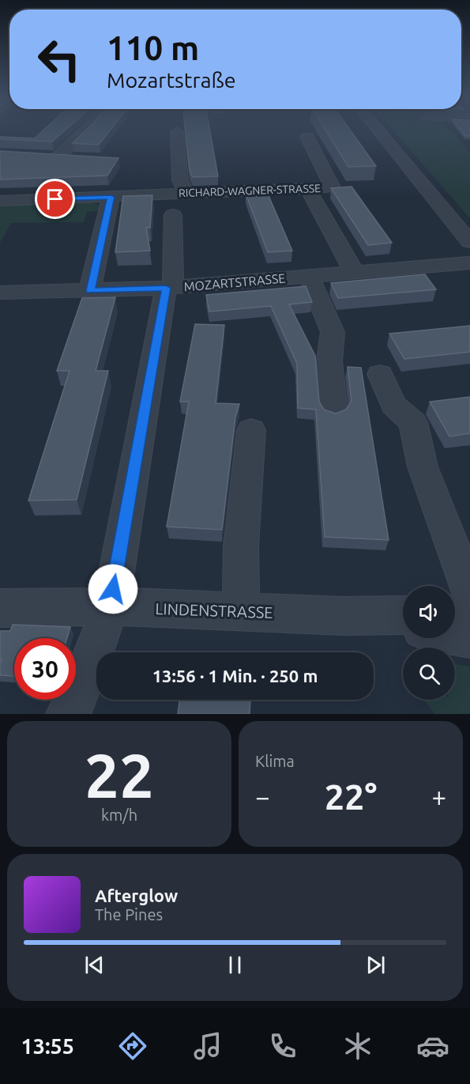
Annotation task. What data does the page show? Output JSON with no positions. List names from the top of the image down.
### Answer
{
  "streets": {
    "street": ["RICHARD-WAGNER-STRASSE", "MOZARTSTRASSE", "LINDENSTRASSE"]
  },
  "page": {
    "turn": ["110 m", "Mozartstraße"],
    "limit": "30",
    "trip": "13:56 · 1 Min. · 250 m",
    "tile": [
      ["22", "km/h"],
      "Klima"
    ],
    "heat": ["−", "22°", "+"],
    "song": ["Afterglow", "The Pines"],
    "tabs": "13:55"
  }
}
